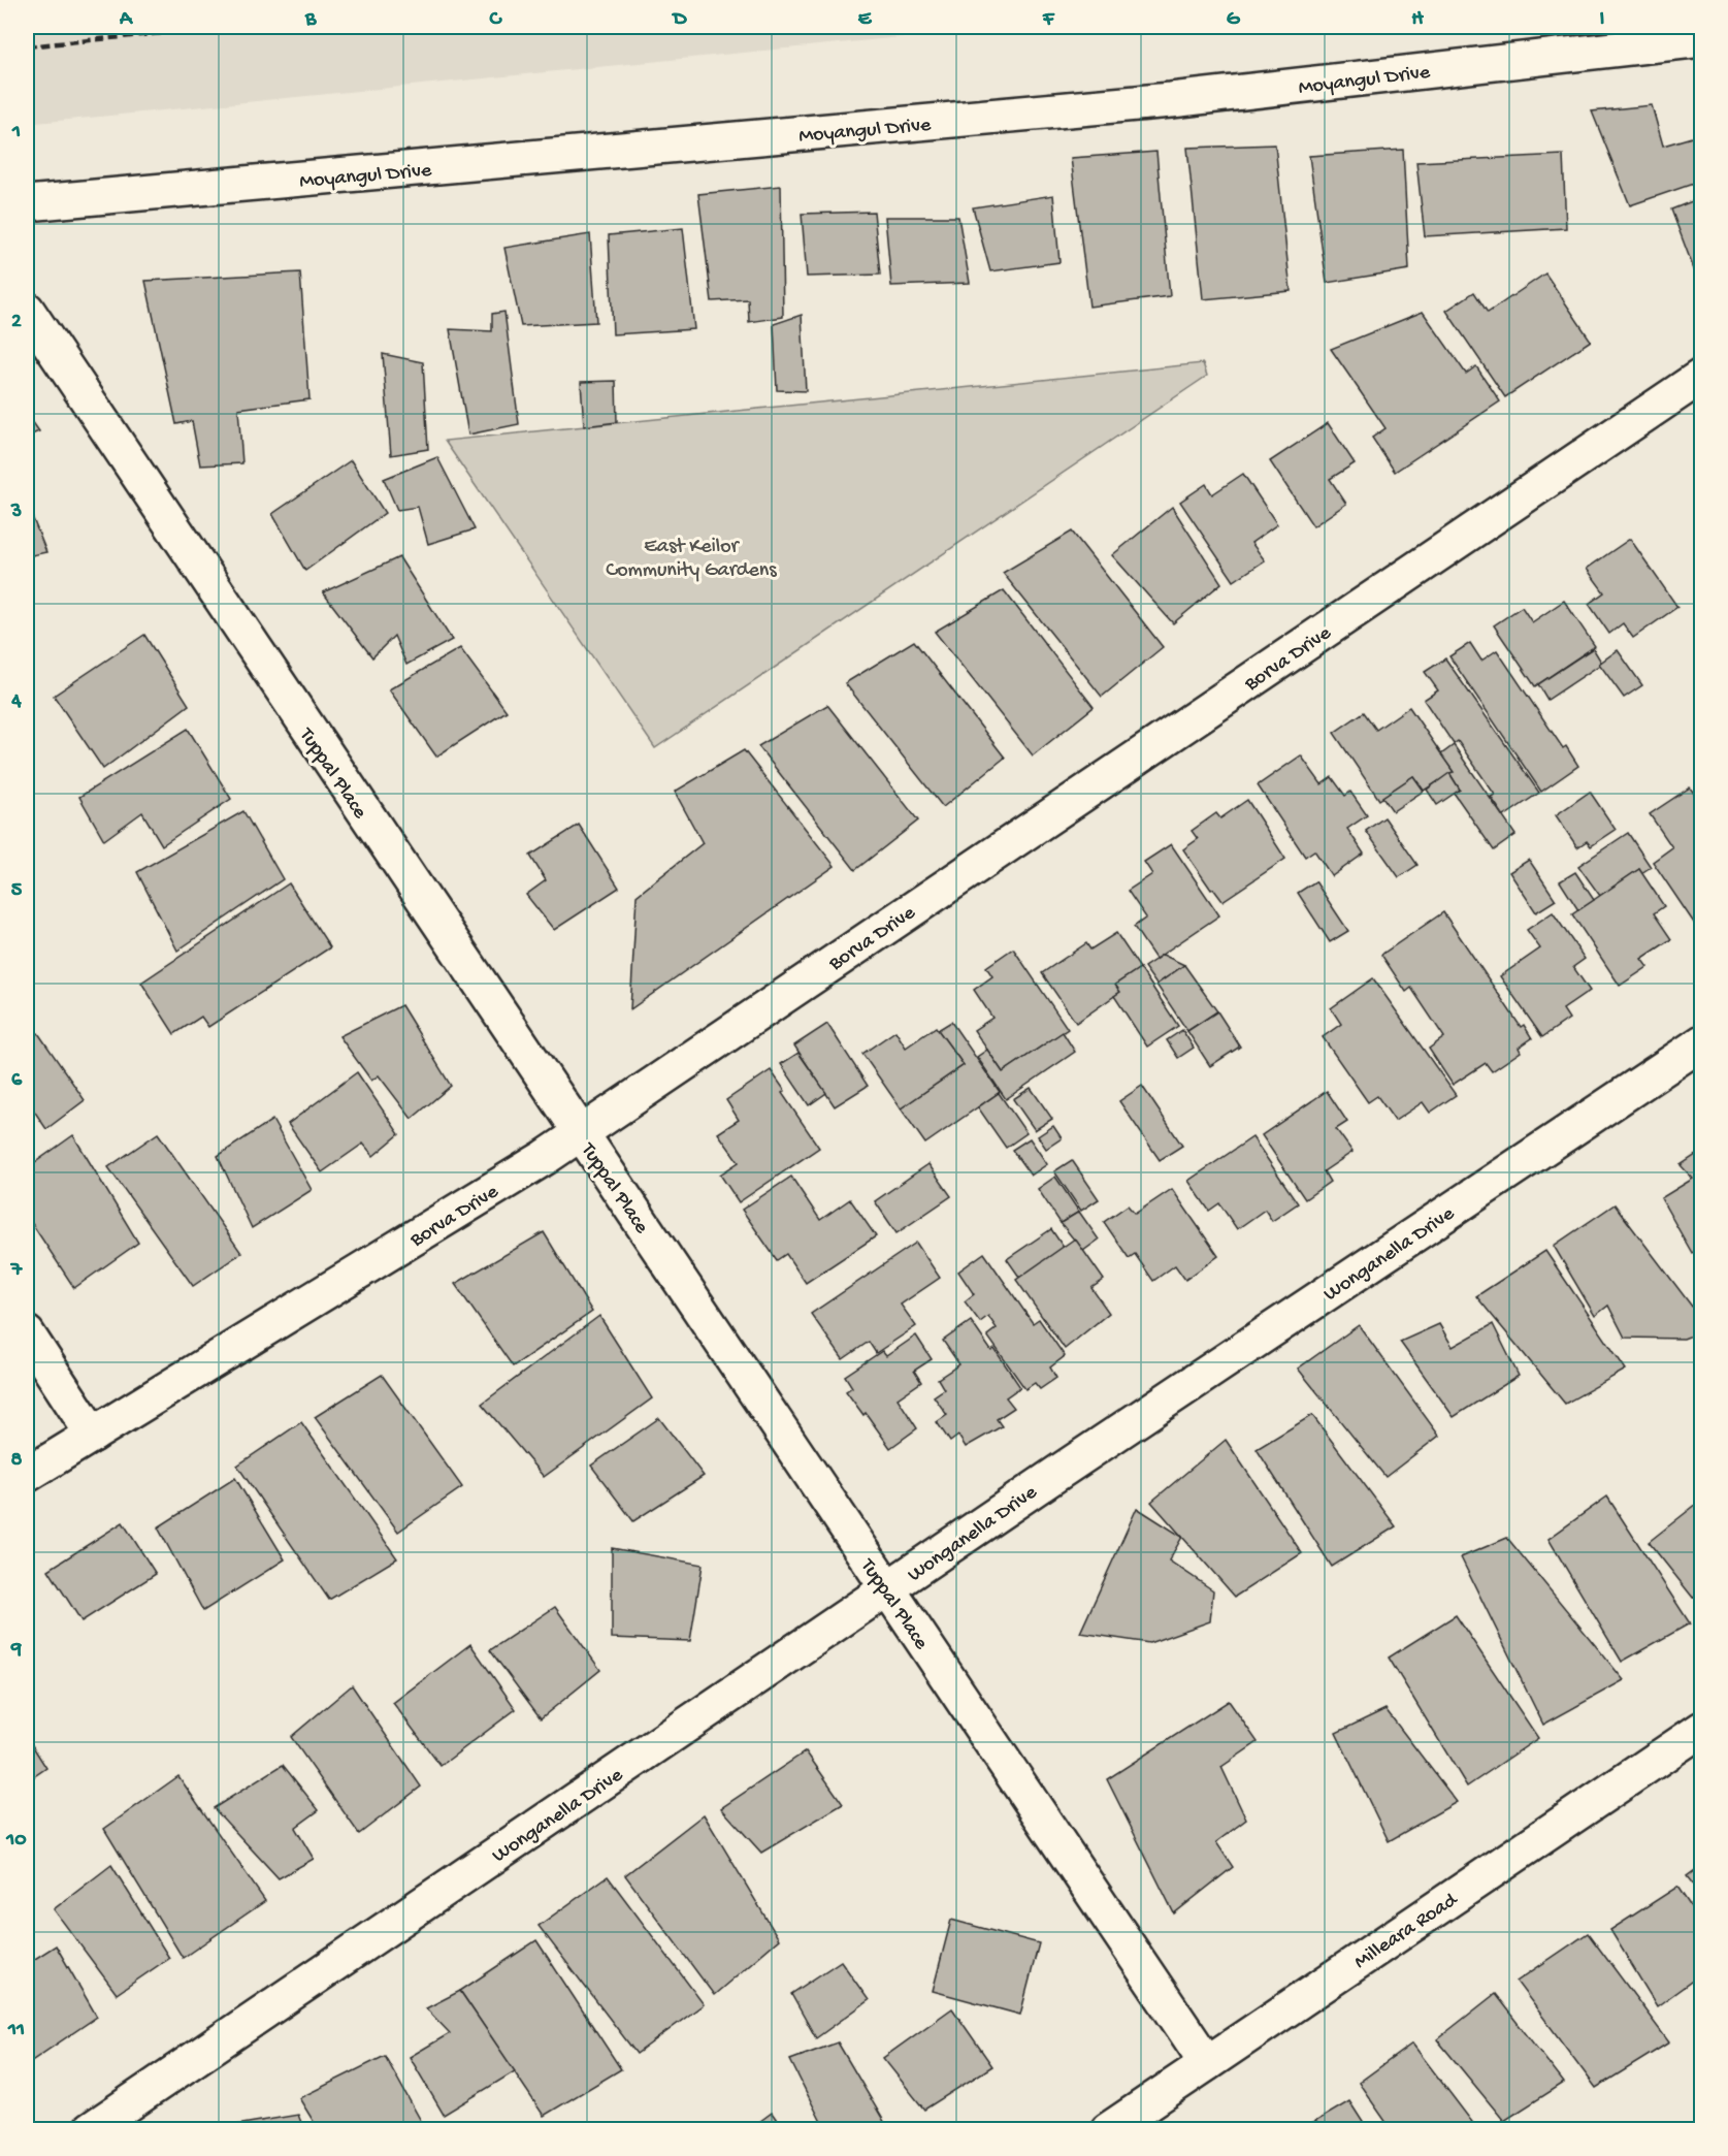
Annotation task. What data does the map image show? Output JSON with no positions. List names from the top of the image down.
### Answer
{
  "streets": {
    "street": [
      "Moyangul Drive",
      "Borva Drive",
      "Tuppal Place",
      "Wonganella Drive",
      "Milleara Road"
    ]
  },
  "crossings": [
    ["Borva Drive", "Tuppal Place"],
    ["Tuppal Place", "Wonganella Drive"],
    ["Tuppal Place", "Milleara Road"]
  ],
  "parks": ["East Keilor Community Gardens"],
  "grid": {
    "columns": [
      "A",
      "B",
      "C",
      "D",
      "E",
      "F",
      "G",
      "H",
      "I"
    ],
    "rows": [
      "1",
      "2",
      "3",
      "4",
      "5",
      "6",
      "7",
      "8",
      "9",
      "10",
      "11"
    ]
  }
}
